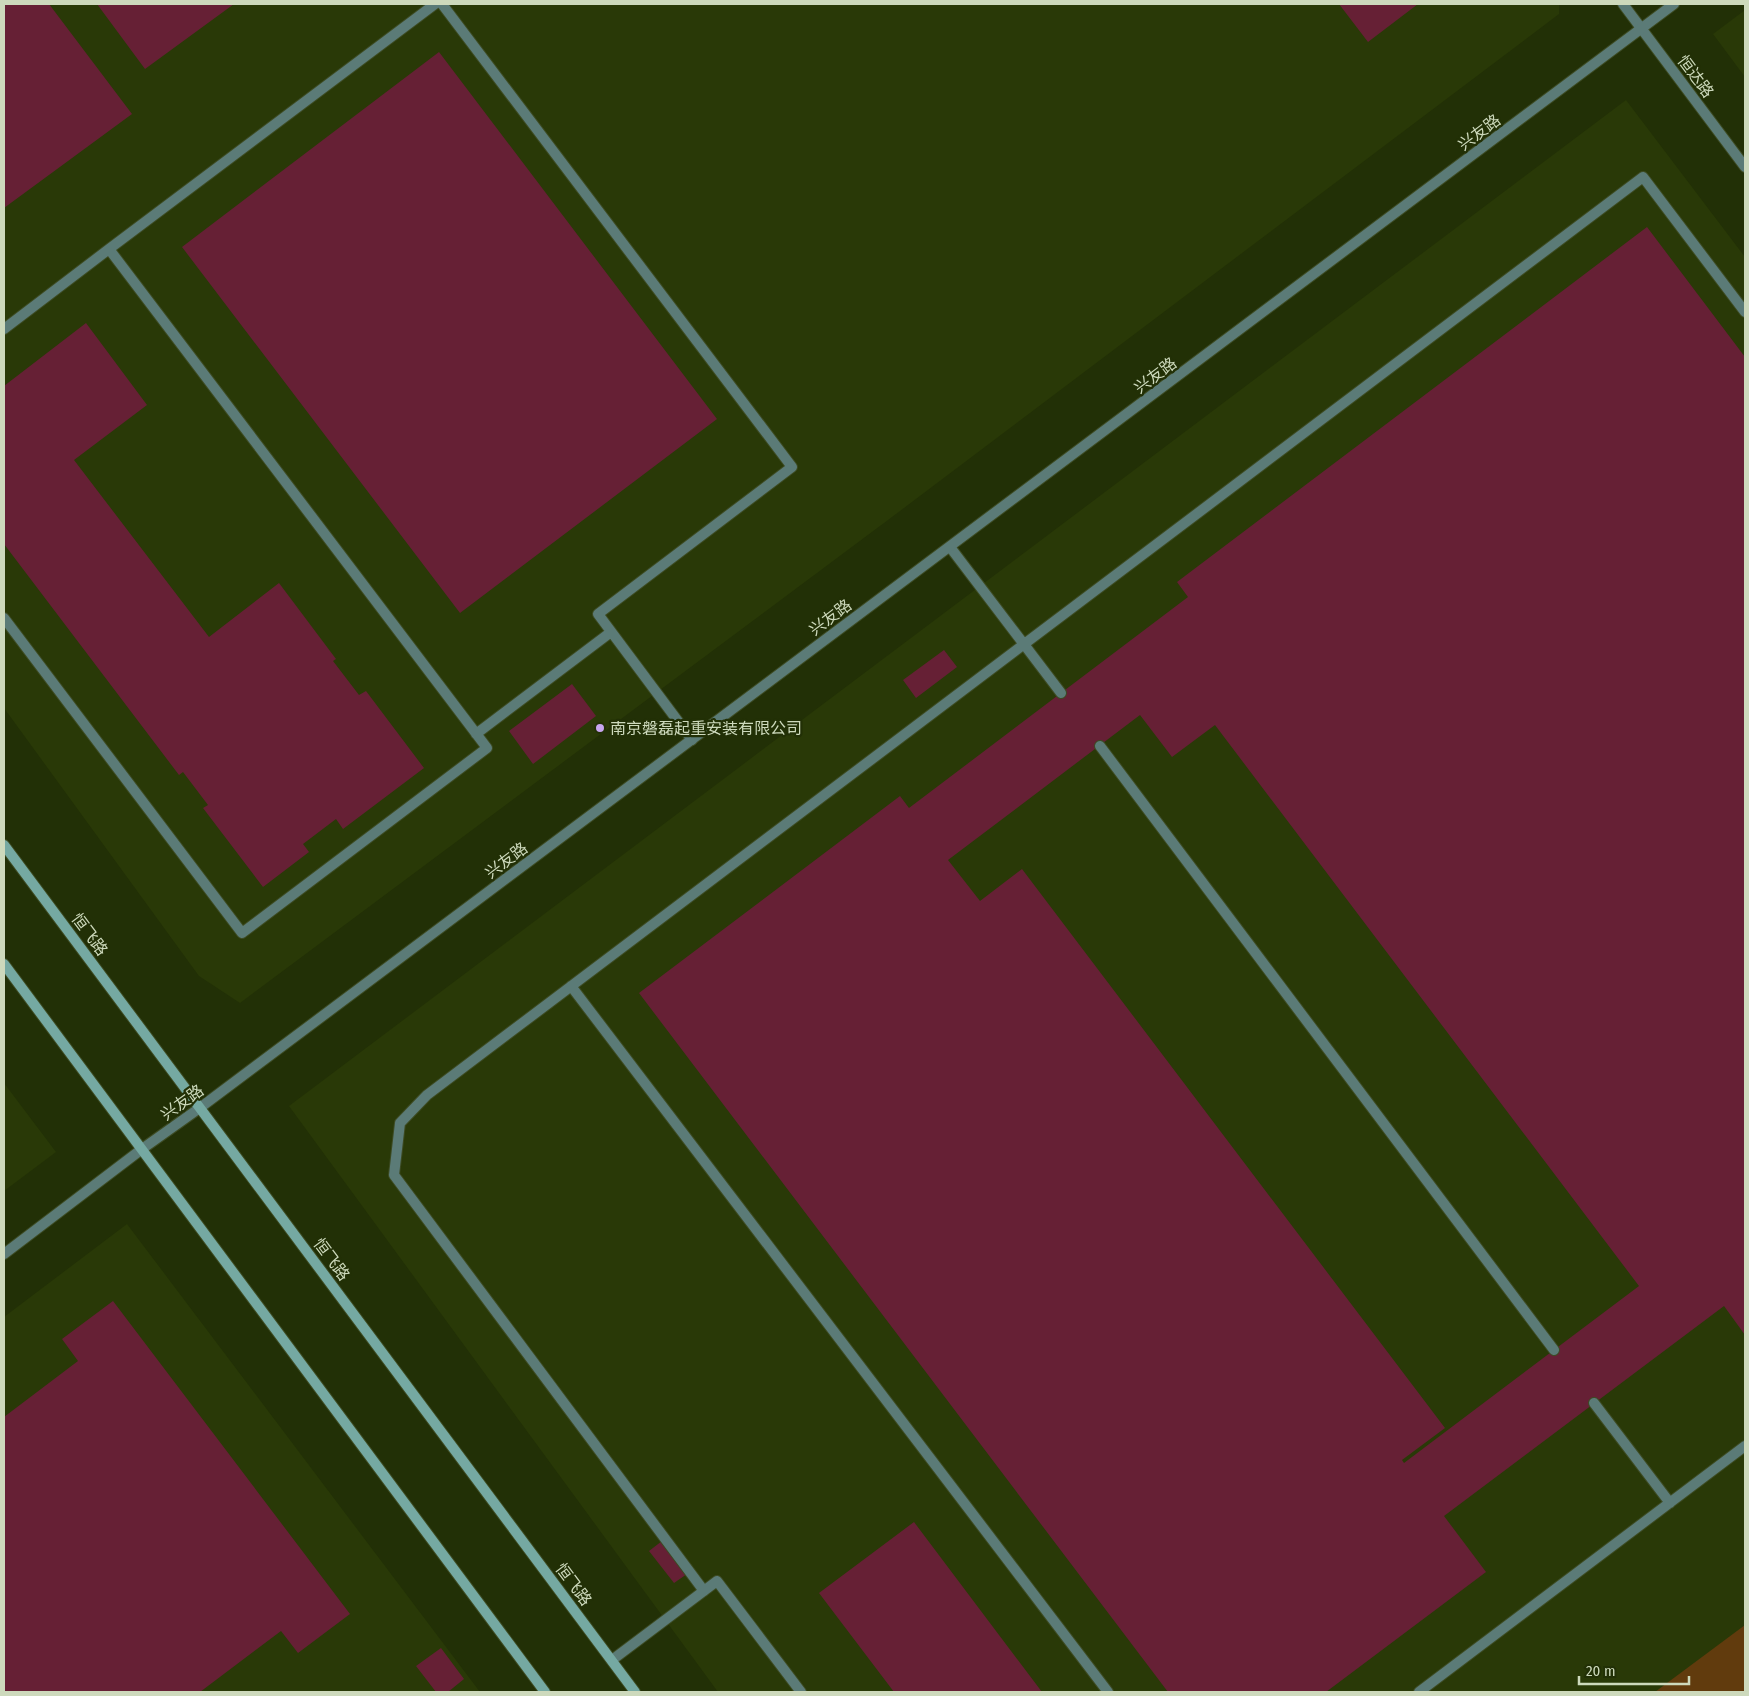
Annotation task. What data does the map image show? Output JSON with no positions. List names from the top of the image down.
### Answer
{
  "streets": {
    "main road": ["恒飞路"],
    "street": ["恒达路", "兴友路"]
  },
  "crossings": [
    ["恒达路", "兴友路"],
    ["兴友路", "恒飞路"]
  ],
  "places": ["南京磐磊起重安装有限公司"],
  "scale_bar": "20 m"
}
